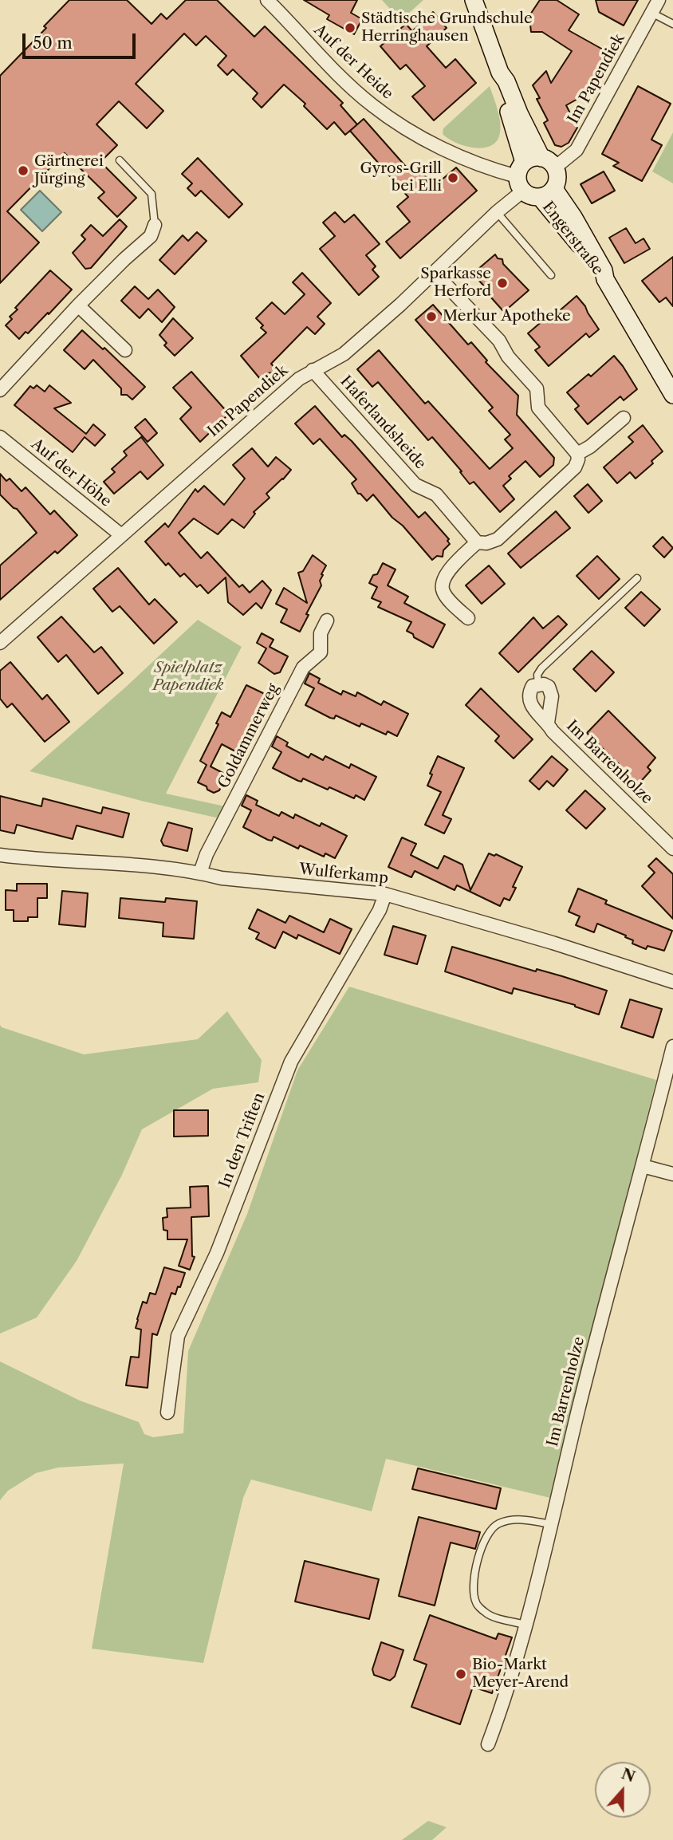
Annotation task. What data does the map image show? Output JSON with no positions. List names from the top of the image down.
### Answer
{
  "streets": {
    "main road": ["Engerstraße"],
    "street": [
      "Auf der Heide",
      "Im Papendiek",
      "Haferlandsheide",
      "Auf der Höhe",
      "Goldammerweg",
      "Im Barrenholze",
      "Wulferkamp",
      "In den Triften"
    ]
  },
  "crossings": [
    ["Auf der Heide", "Im Papendiek"],
    ["Auf der Heide", "Engerstraße"],
    ["Im Papendiek", "Engerstraße"],
    ["Im Papendiek", "Haferlandsheide"],
    ["Im Papendiek", "Auf der Höhe"],
    ["Goldammerweg", "Wulferkamp"],
    ["Wulferkamp", "In den Triften"]
  ],
  "parks": ["Spielplatz Papendiek"],
  "places": [
    "Städtische Grundschule Herringhausen",
    "Gärtnerei Jürging",
    "Gyros-Grill bei Elli",
    "Sparkasse Herford",
    "Merkur Apotheke",
    "Bio-Markt Meyer-Arend"
  ],
  "scale_bar": "50 m",
  "north": "top"
}
